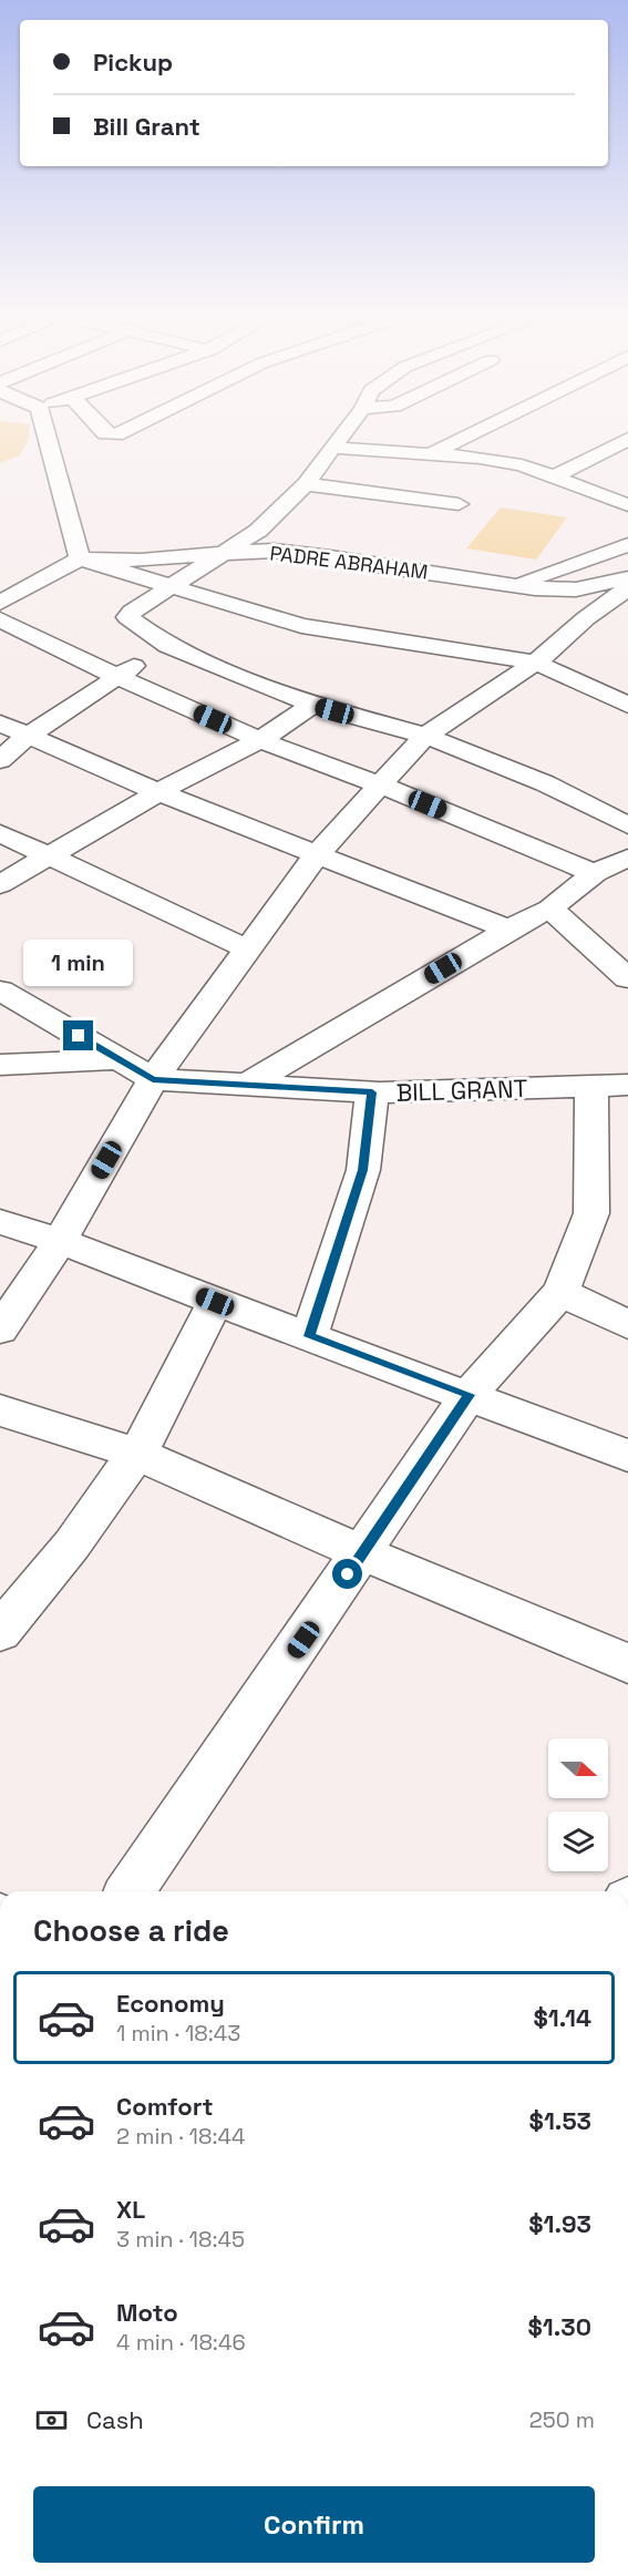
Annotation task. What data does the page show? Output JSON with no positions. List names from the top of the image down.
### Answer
{
  "streets": {
    "street": ["PADRE ABRAHAM", "BILL GRANT"]
  },
  "north": "right",
  "page": {
    "banner": ["Pickup", "Bill Grant"],
    "bubble": "1 min",
    "heading": "Choose a ride",
    "list": [
      {
        "name": "Economy",
        "note": "1 min · 18:43",
        "value": "$1.14"
      },
      {
        "name": "Comfort",
        "note": "2 min · 18:44",
        "value": "$1.53"
      },
      {
        "name": "XL",
        "note": "3 min · 18:45",
        "value": "$1.93"
      },
      {
        "name": "Moto",
        "note": "4 min · 18:46",
        "value": "$1.30"
      }
    ],
    "pay": ["Cash", "250 m"],
    "buttons": "Confirm"
  }
}
